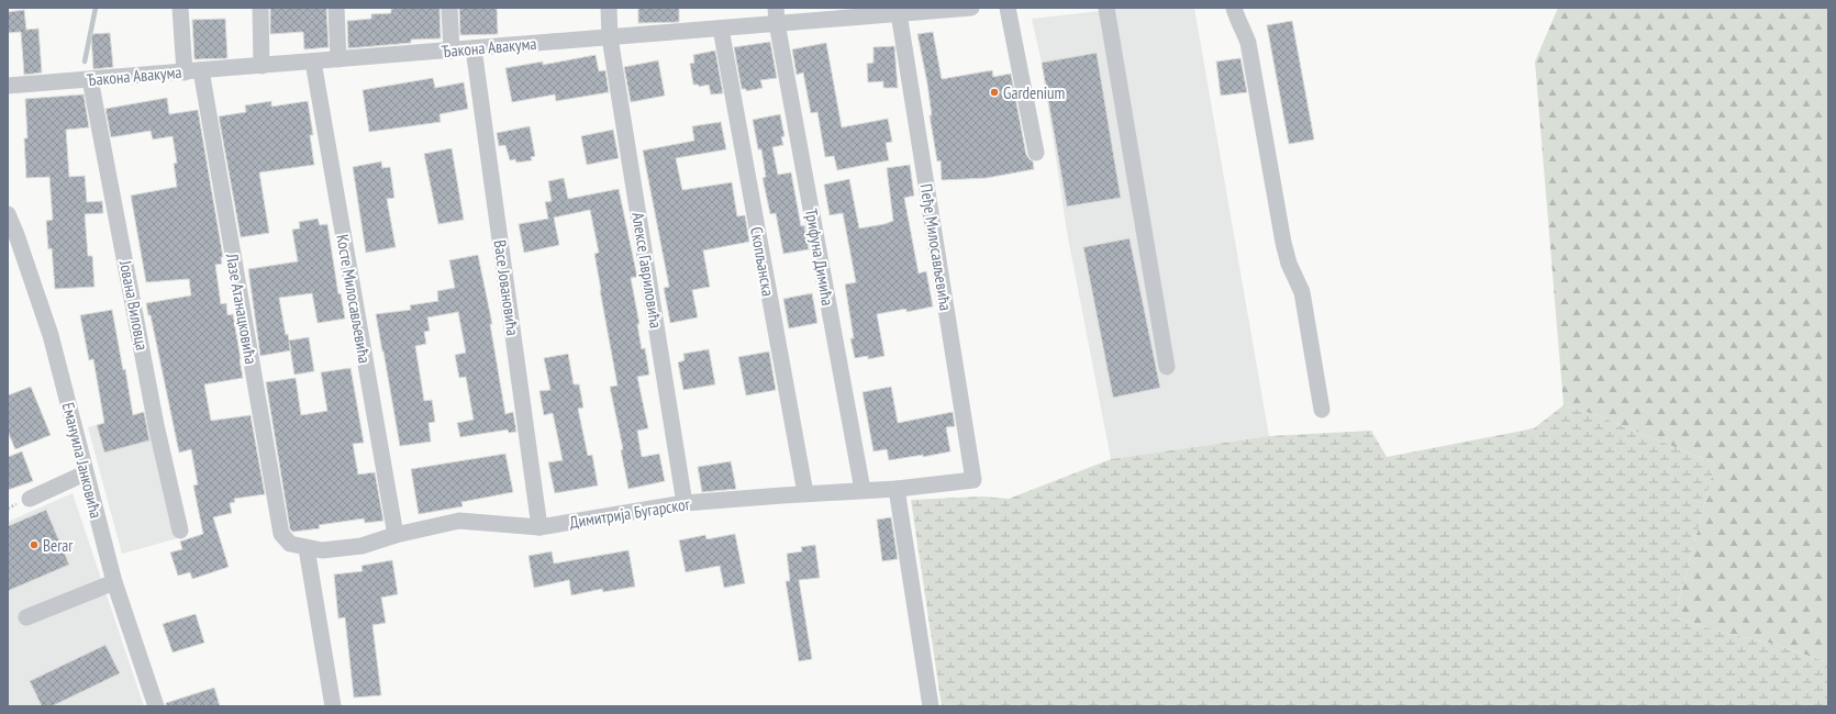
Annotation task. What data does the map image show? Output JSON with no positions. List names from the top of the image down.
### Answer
{
  "streets": {
    "street": [
      "Ђакона Авакума",
      "Пеђе Милосављевића",
      "Трифуна Димића",
      "Скопљанска",
      "Алексе Гавриловића",
      "Васе Јовановића",
      "Косте Милосављевића",
      "Јована Виловца",
      "Лазе Атанацковића",
      "Емануила Јанковића",
      "Димитрија Бугарског"
    ]
  },
  "crossings": [
    ["Ђакона Авакума", "Пеђе Милосављевића"],
    ["Ђакона Авакума", "Трифуна Димића"],
    ["Ђакона Авакума", "Скопљанска"],
    ["Ђакона Авакума", "Алексе Гавриловића"],
    ["Ђакона Авакума", "Васе Јовановића"],
    ["Ђакона Авакума", "Косте Милосављевића"],
    ["Ђакона Авакума", "Јована Виловца"],
    ["Ђакона Авакума", "Лазе Атанацковића"],
    ["Пеђе Милосављевића", "Димитрија Бугарског"],
    ["Трифуна Димића", "Димитрија Бугарског"],
    ["Скопљанска", "Димитрија Бугарског"],
    ["Алексе Гавриловића", "Димитрија Бугарског"],
    ["Васе Јовановића", "Димитрија Бугарског"],
    ["Косте Милосављевића", "Димитрија Бугарског"],
    ["Лазе Атанацковића", "Димитрија Бугарског"]
  ],
  "places": ["Gardenium", "Berar"]
}
